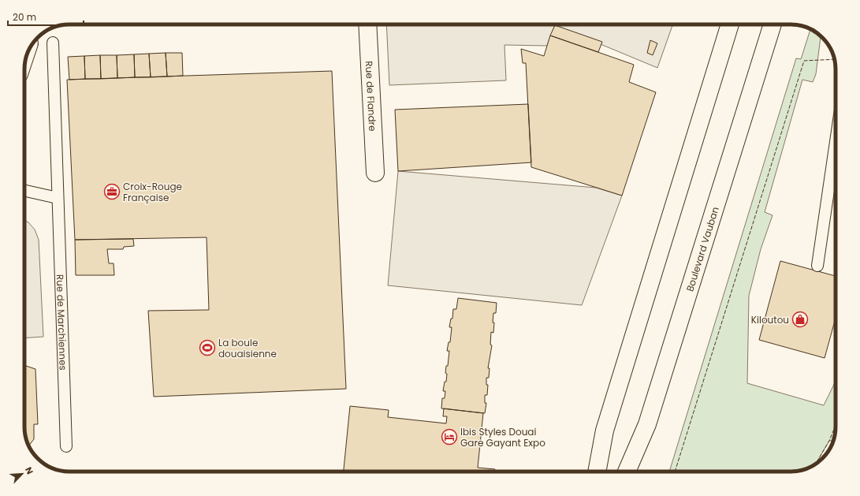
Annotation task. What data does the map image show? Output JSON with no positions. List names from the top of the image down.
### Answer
{
  "streets": {
    "main road": ["Rue de Flandre", "Boulevard Vauban"],
    "lane": ["Rue de Marchiennes"]
  },
  "places": {
    "office": ["Croix-Rouge Française"],
    "shop": ["Kiloutou"],
    "sports": ["La boule douaisienne"],
    "hotel": ["Ibis Styles Douai Gare Gayant Expo"]
  },
  "scale_bar": "20 m",
  "north": "top right"
}
